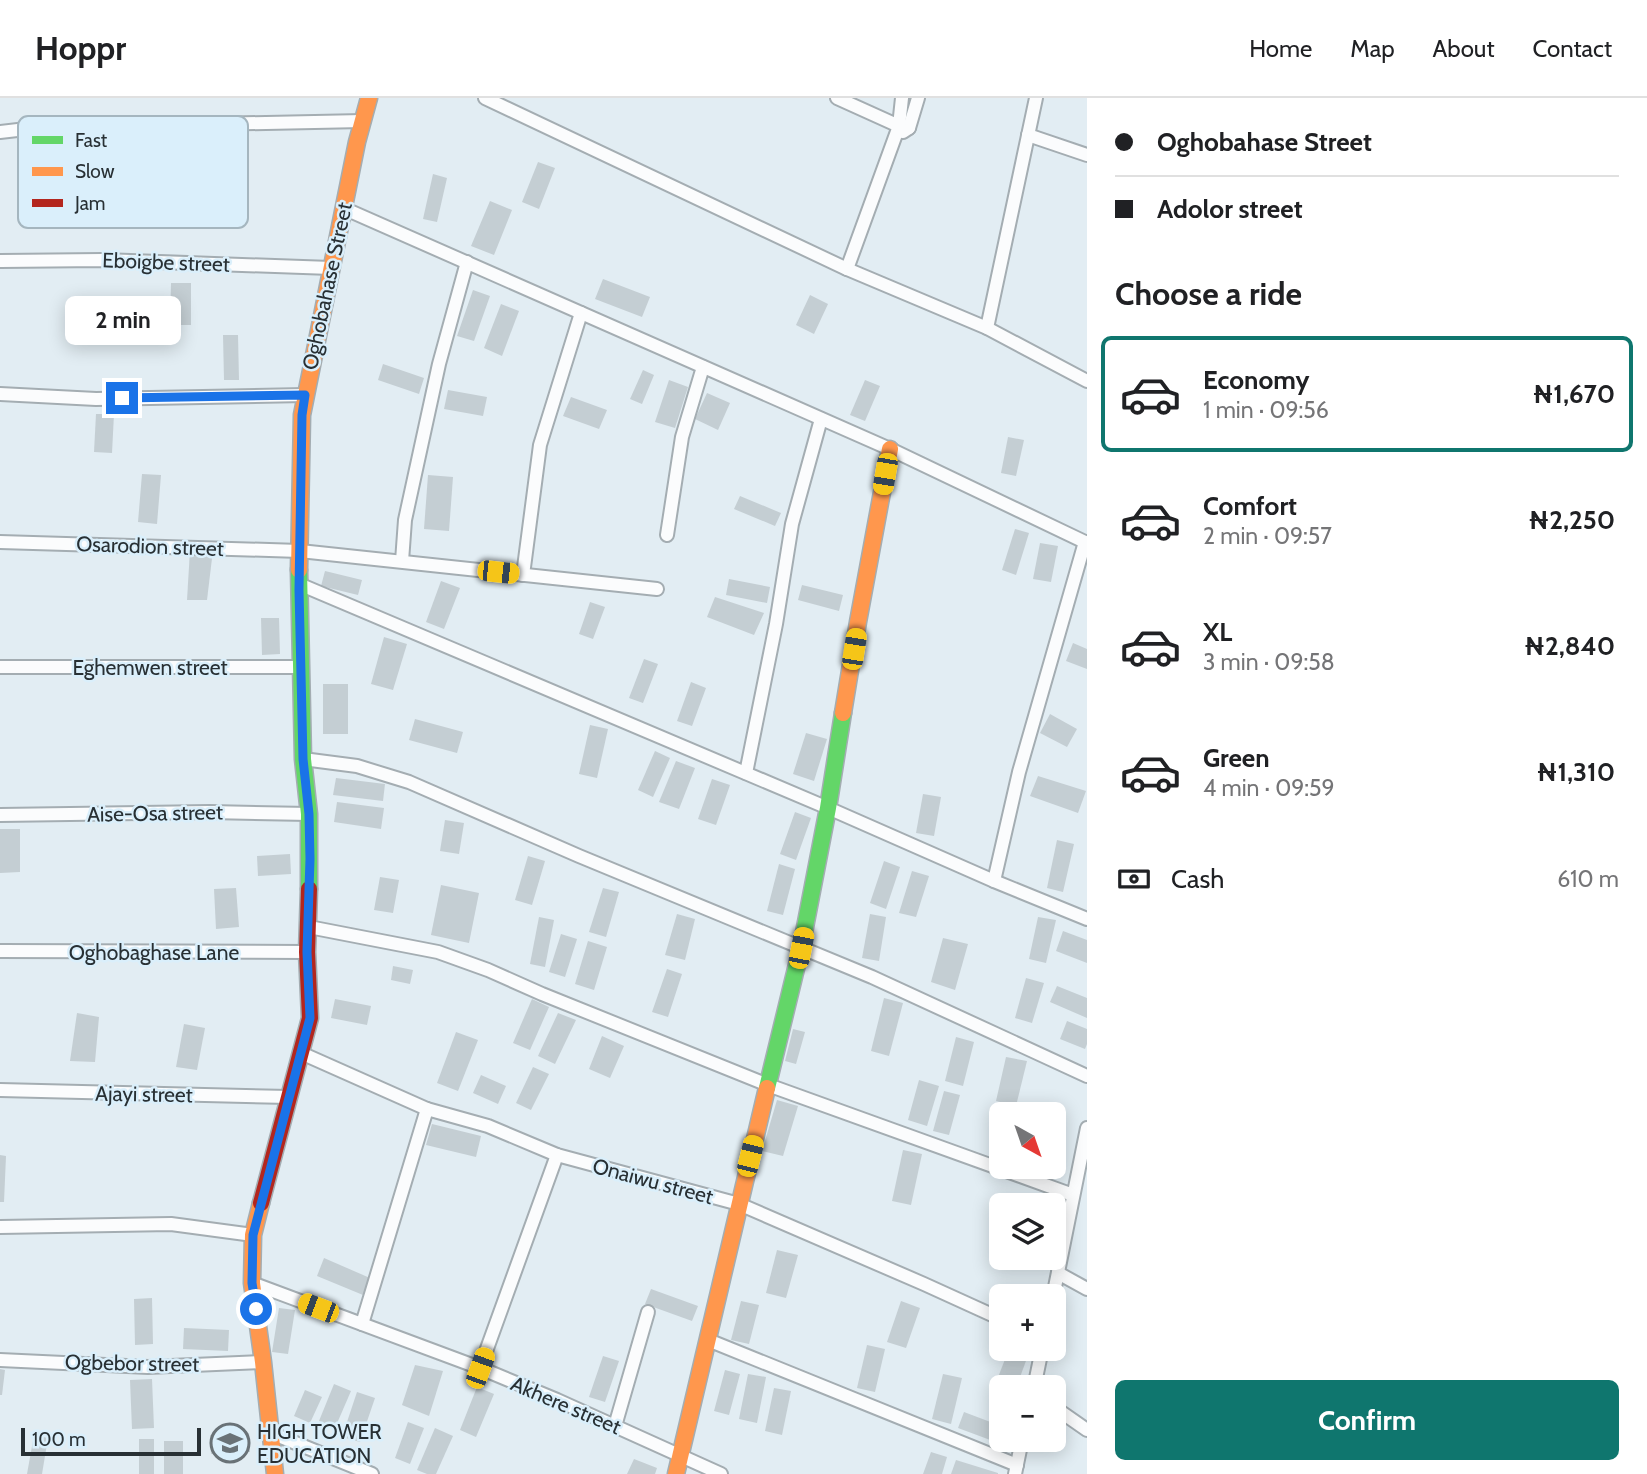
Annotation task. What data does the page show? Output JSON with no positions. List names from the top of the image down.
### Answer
{
  "streets": {
    "street": [
      "Eboigbe street",
      "Oghobahase Street",
      "Osarodion street",
      "Eghemwen street",
      "Aise-Osa street",
      "Oghobaghase Lane",
      "Ajayi street",
      "Onaiwu street",
      "Ogbebor street",
      "Akhere street"
    ]
  },
  "crossings": [
    ["Eboigbe street", "Oghobahase Street"],
    ["Oghobahase Street", "Osarodion street"],
    ["Oghobahase Street", "Eghemwen street"],
    ["Oghobahase Street", "Aise-Osa street"],
    ["Oghobahase Street", "Oghobaghase Lane"],
    ["Oghobahase Street", "Ajayi street"],
    ["Oghobahase Street", "Onaiwu street"],
    ["Oghobahase Street", "Ogbebor street"],
    ["Oghobahase Street", "Akhere street"]
  ],
  "places": {
    "school or university": ["HIGH TOWER EDUCATION"]
  },
  "legend": ["Fast", "Slow", "Jam"],
  "scale_bar": "100 m",
  "north": "bottom right",
  "page": {
    "header": "Hoppr",
    "nav": [
      "Home",
      "Map",
      "About",
      "Contact"
    ],
    "banner": ["Oghobahase Street", "Adolor street"],
    "heading": "Choose a ride",
    "bubble": "2 min",
    "list": [
      {
        "name": "Economy",
        "note": "1 min · 09:56",
        "value": "₦1,670"
      },
      {
        "name": "Comfort",
        "note": "2 min · 09:57",
        "value": "₦2,250"
      },
      {
        "name": "XL",
        "note": "3 min · 09:58",
        "value": "₦2,840"
      },
      {
        "name": "Green",
        "note": "4 min · 09:59",
        "value": "₦1,310"
      }
    ],
    "pay": ["Cash", "610 m"],
    "map_buttons": ["+", "−"],
    "buttons": "Confirm",
    "scale": "100 m"
  }
}
